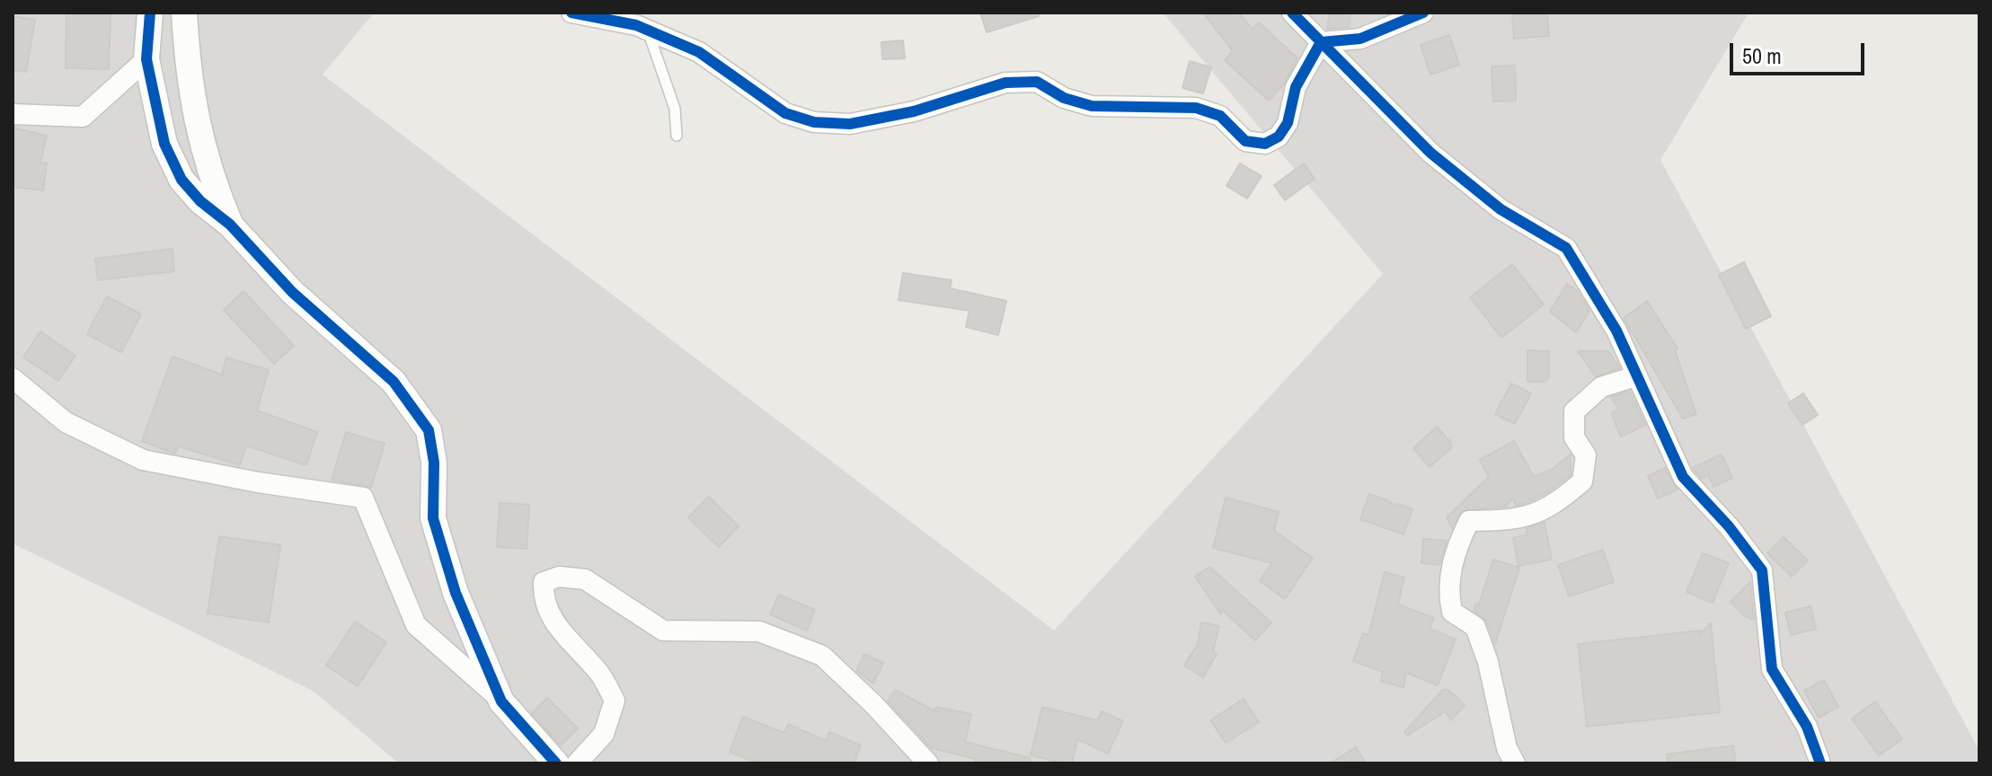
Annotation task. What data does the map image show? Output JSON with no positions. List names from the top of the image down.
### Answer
{
  "scale_bar": "50 m"
}
